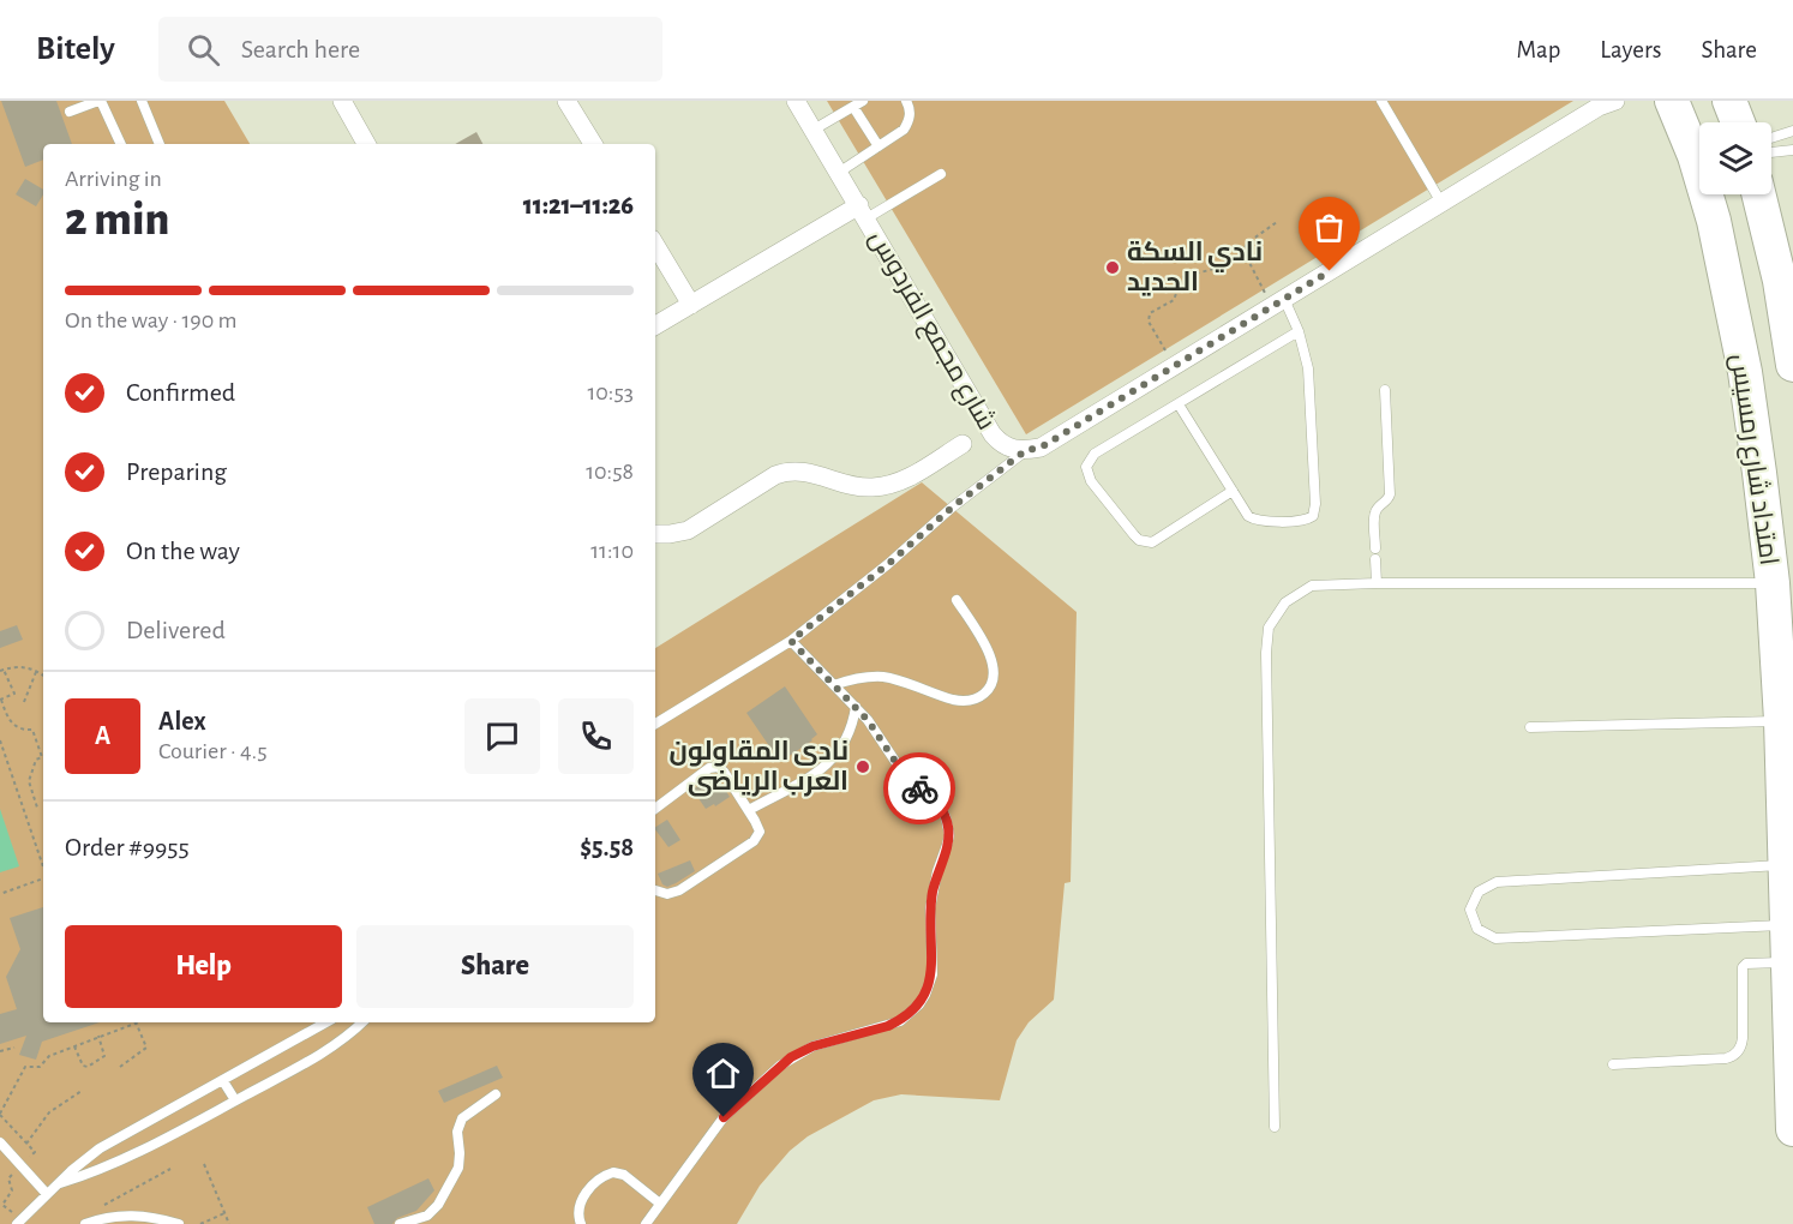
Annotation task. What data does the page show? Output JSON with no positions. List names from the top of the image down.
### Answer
{
  "streets": {
    "highway": ["امتداد شارع رمسيس"],
    "street": ["شارع مجمع الفردوس"]
  },
  "places": ["نادي السكة الحديد", "نادى المقاولون العرب الرياضى"],
  "page": {
    "header": "Bitely",
    "search": "Search here",
    "nav": ["Map", "Layers", "Share"],
    "heading": ["2 min", "Arriving in", "11:21–11:26"],
    "panel": [
      "Alex",
      "Courier · 4.5",
      "Order #9955",
      "$5.58"
    ],
    "bar": "On the way · 190 m",
    "list": [
      ["Confirmed", "10:53"],
      ["Preparing", "10:58"],
      ["On the way", "11:10"],
      "Delivered"
    ],
    "round": "A",
    "buttons": ["Help", "Share"]
  }
}
